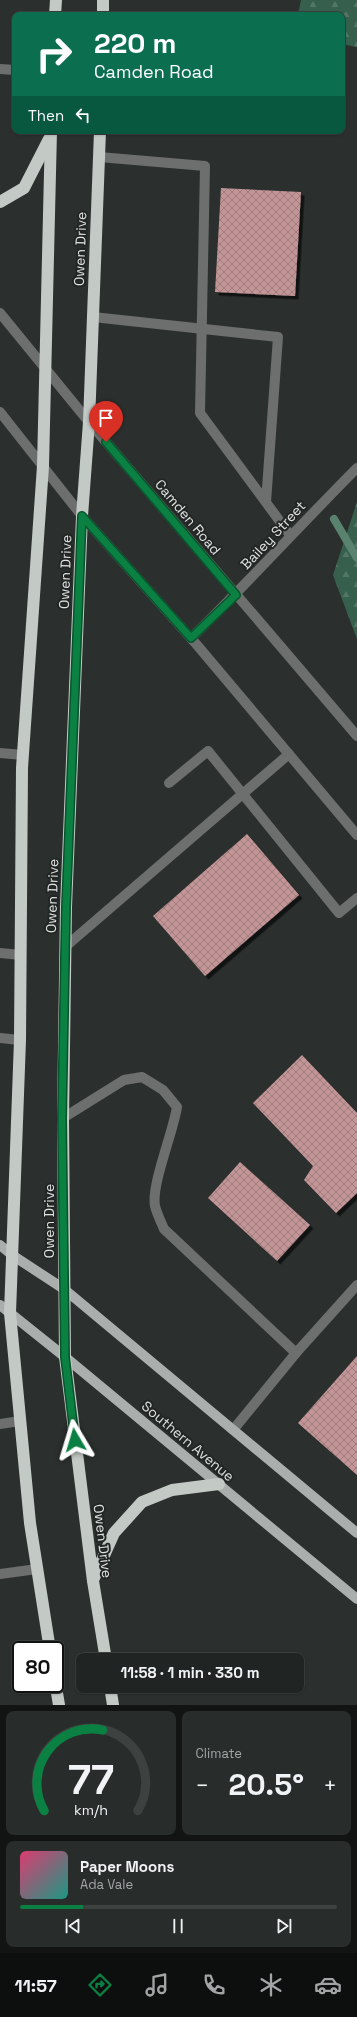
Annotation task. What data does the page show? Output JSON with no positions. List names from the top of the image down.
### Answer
{
  "streets": {
    "highway": ["Owen Drive"],
    "main road": ["Southern Avenue"],
    "street": ["Camden Road", "Bailey Street"]
  },
  "crossings": [
    ["Owen Drive", "Camden Road"],
    ["Owen Drive", "Southern Avenue"],
    ["Camden Road", "Bailey Street"]
  ],
  "page": {
    "turn": ["220 m", "Camden Road"],
    "then": "Then",
    "limit": "80",
    "trip": "11:58 · 1 min · 330 m",
    "tile": "Climate",
    "heat": ["−", "20.5°", "+"],
    "song": ["Paper Moons", "Ada Vale"],
    "tabs": "11:57",
    "gauge": ["77", "km/h"]
  }
}
